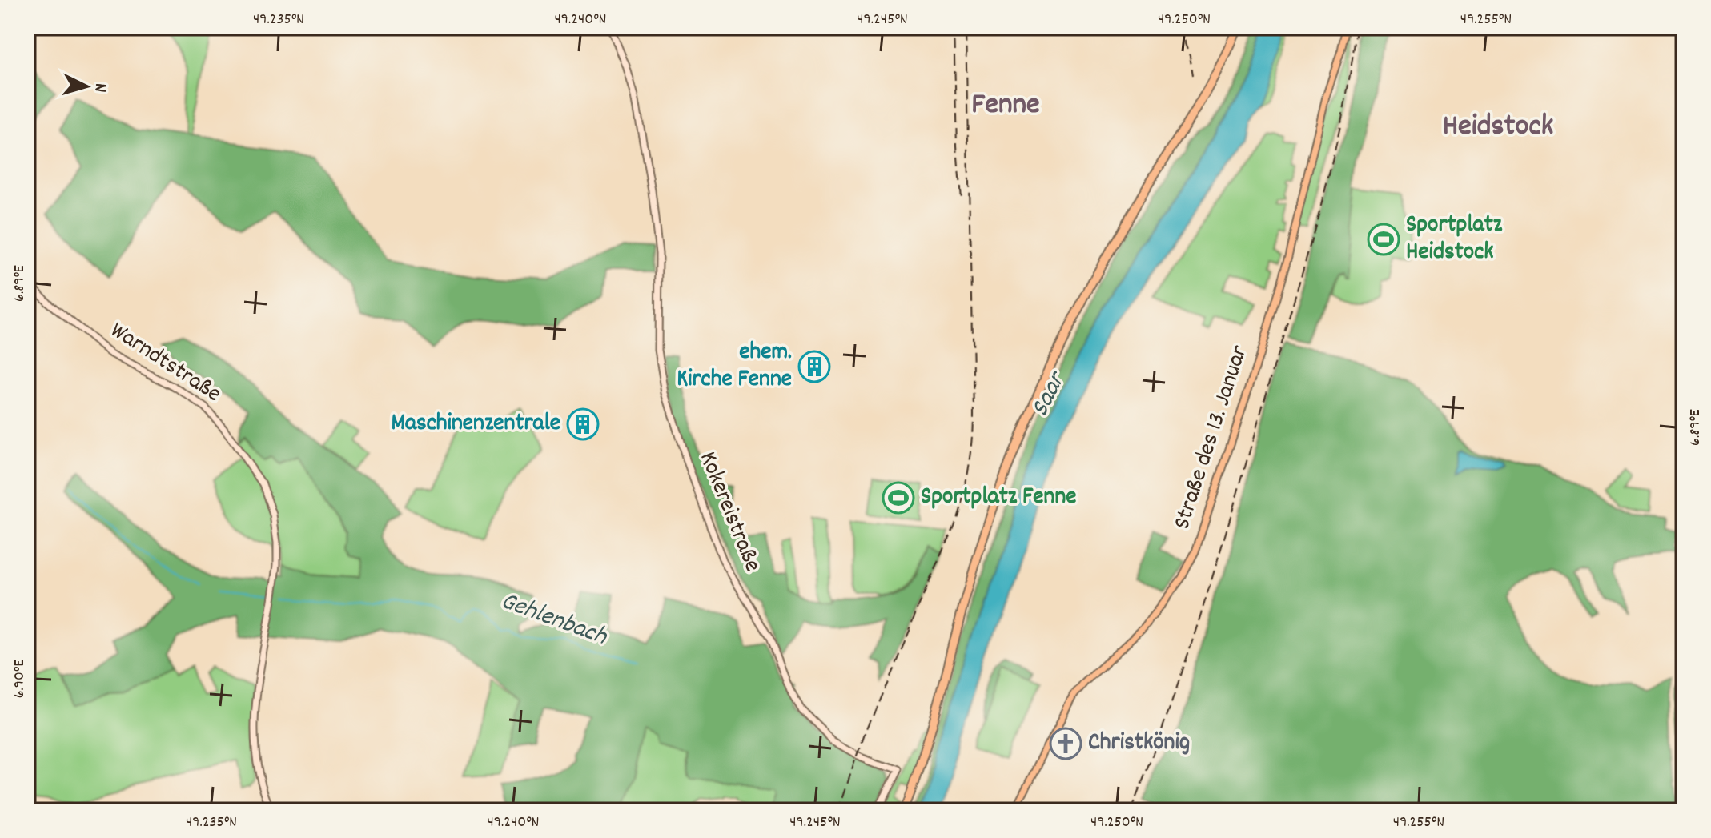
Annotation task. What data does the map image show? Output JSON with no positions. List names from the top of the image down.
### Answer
{
  "streets": {
    "main road": ["Warndtstraße", "Straße des 13. Januar", "Kokereistraße"]
  },
  "districts": ["Fenne", "Heidstock"],
  "water": ["Saar", "Gehlenbach"],
  "places": {
    "sports": ["Sportplatz Heidstock", "Sportplatz Fenne"],
    "building": ["ehem. Kirche Fenne", "Maschinenzentrale"],
    "church": ["Christkönig"]
  },
  "north": "right",
  "coordinates": [
    "49.235°N",
    "49.240°N",
    "49.245°N",
    "49.250°N",
    "49.255°N",
    "6.89°E",
    "6.90°E"
  ]
}
